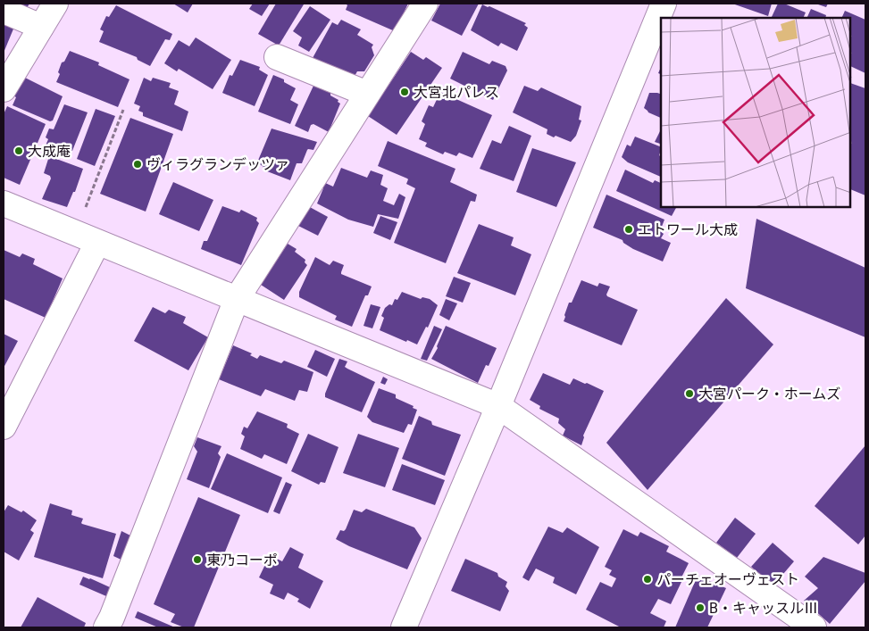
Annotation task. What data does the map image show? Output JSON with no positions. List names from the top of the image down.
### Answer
{
  "places": [
    "大宮北パレス",
    "大成庵",
    "ヴィラグランデッツァ",
    "エトワール大成",
    "大宮パーク・ホームズ",
    "東乃コーポ",
    "パーチェオーヴェスト",
    "B・キャッスルⅢ"
  ]
}
